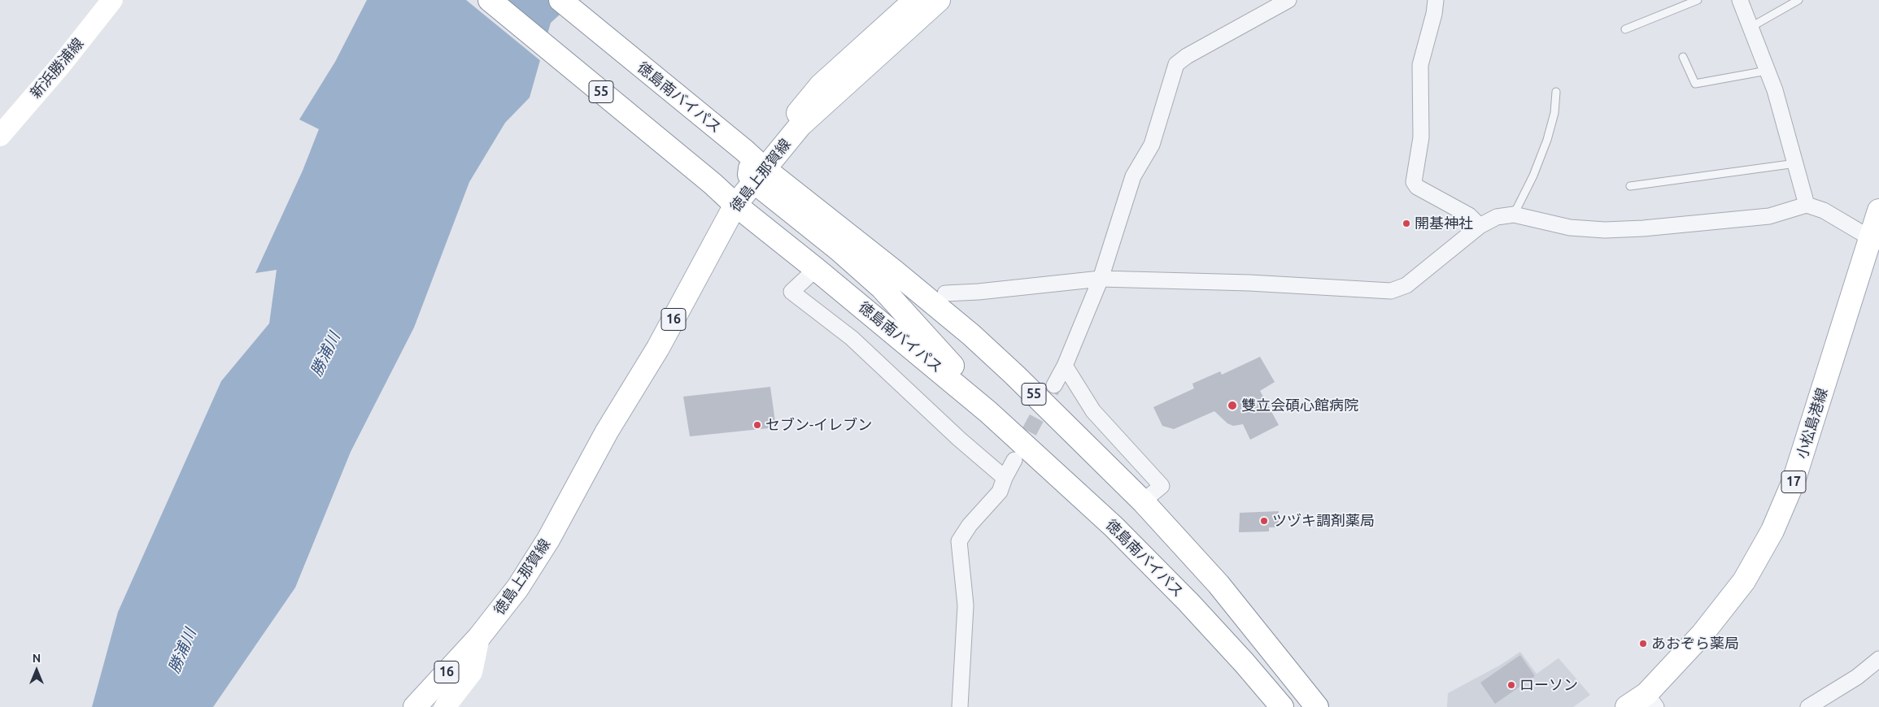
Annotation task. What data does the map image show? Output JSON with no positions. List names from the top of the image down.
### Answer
{
  "streets": {
    "main road": [
      "新浜勝浦線",
      "55",
      "徳島南バイパス",
      "徳島上那賀線",
      "16",
      "小松島港線",
      "17"
    ]
  },
  "crossings": [
    ["徳島南バイパス", "徳島上那賀線"]
  ],
  "water": ["勝浦川"],
  "places": [
    "開基神社",
    "雙立会碩心館病院",
    "セブン-イレブン",
    "ツヅキ調剤薬局",
    "あおぞら薬局",
    "ローソン"
  ],
  "north": "top"
}
